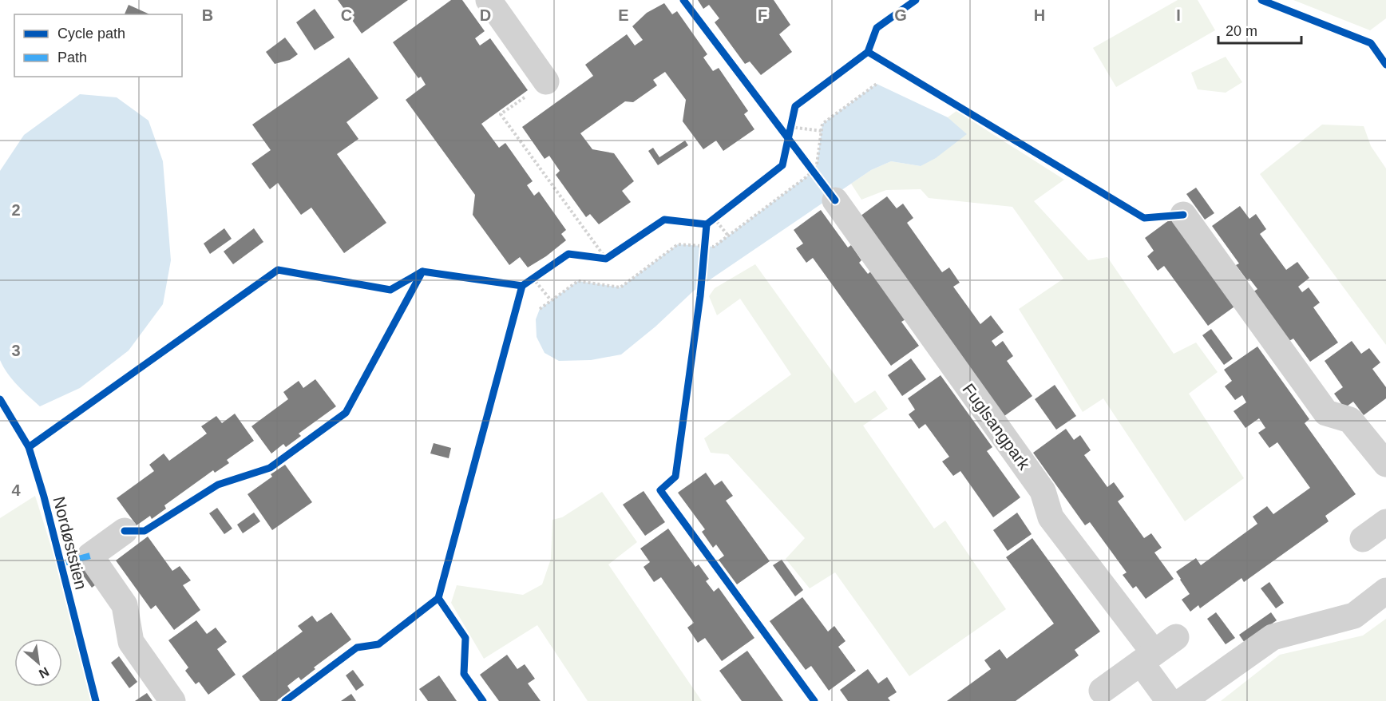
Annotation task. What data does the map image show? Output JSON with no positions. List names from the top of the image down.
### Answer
{
  "streets": {
    "street": ["Fuglsangpark"],
    "cycle path": ["Nordøststien"]
  },
  "legend": ["Cycle path", "Path"],
  "scale_bar": "20 m",
  "north": "bottom right",
  "grid": {
    "columns": [
      "B",
      "C",
      "D",
      "E",
      "F",
      "G",
      "H",
      "I"
    ],
    "rows": ["2", "3", "4"]
  }
}
